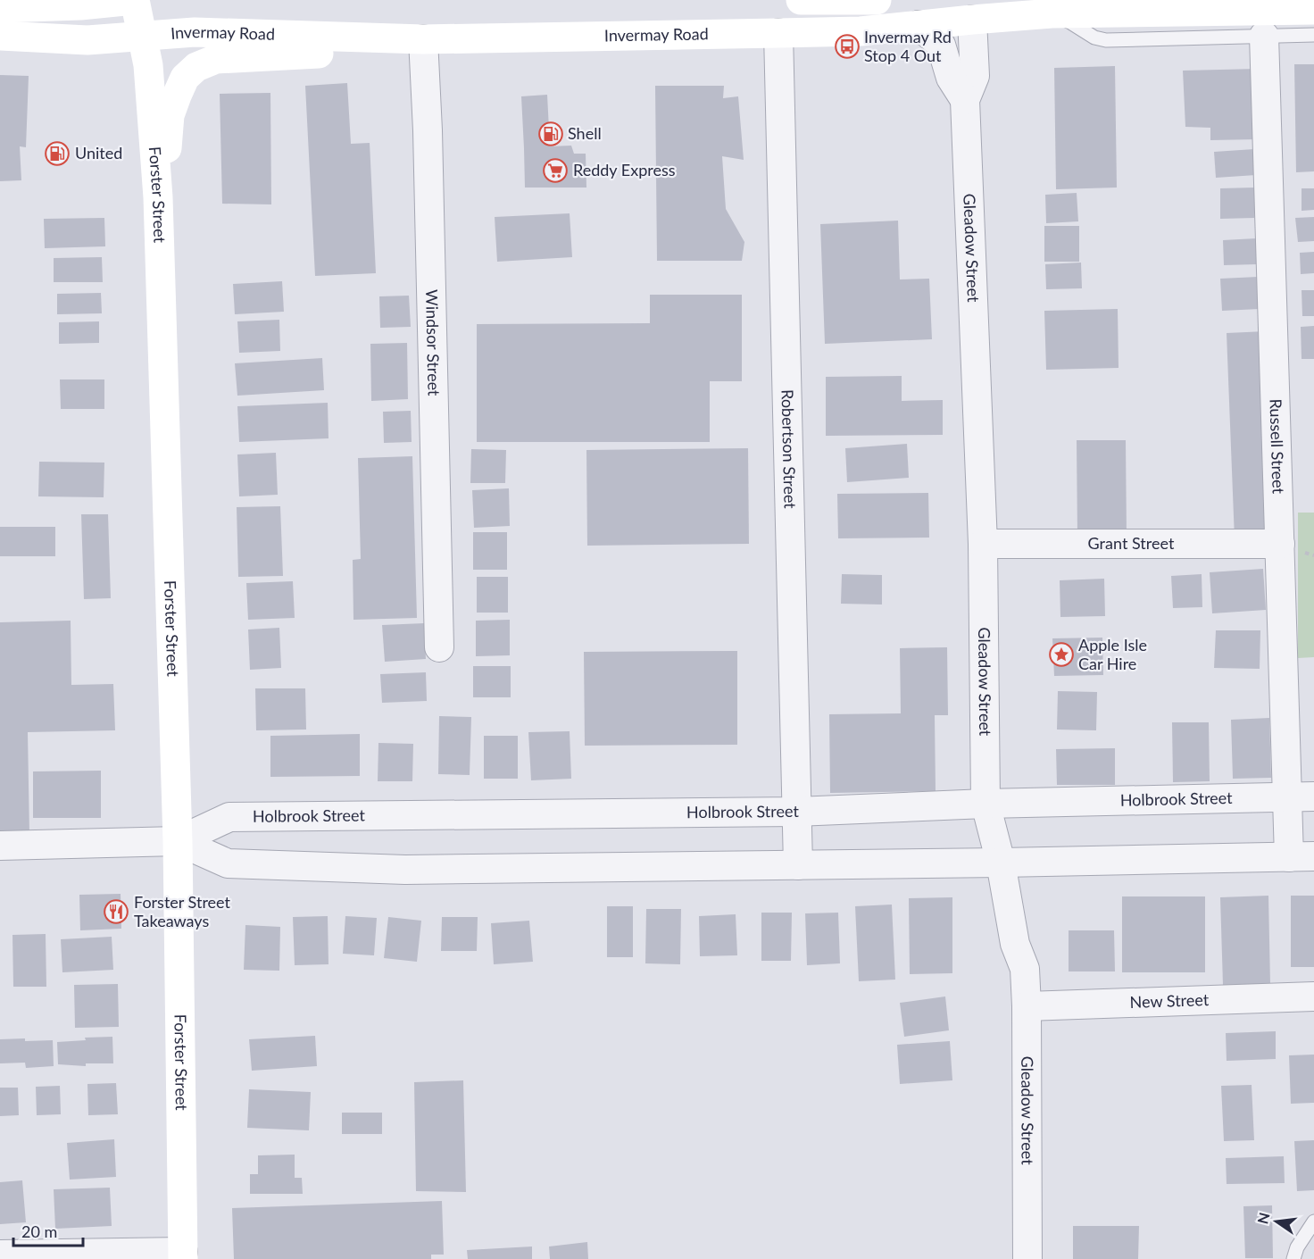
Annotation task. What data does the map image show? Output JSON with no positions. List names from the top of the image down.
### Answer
{
  "streets": {
    "main road": ["Invermay Road", "Forster Street"],
    "street": [
      "Gleadow Street",
      "Windsor Street",
      "Russell Street",
      "Robertson Street",
      "Grant Street",
      "Holbrook Street",
      "New Street"
    ]
  },
  "crossings": [
    ["Invermay Road", "Forster Street"],
    ["Invermay Road", "Gleadow Street"],
    ["Invermay Road", "Windsor Street"],
    ["Invermay Road", "Robertson Street"],
    ["Forster Street", "Holbrook Street"],
    ["Gleadow Street", "Grant Street"],
    ["Gleadow Street", "Holbrook Street"],
    ["Gleadow Street", "New Street"],
    ["Russell Street", "Grant Street"],
    ["Russell Street", "Holbrook Street"],
    ["Robertson Street", "Holbrook Street"]
  ],
  "places": {
    "bus stop": ["Invermay Rd Stop 4 Out"],
    "fuel station": ["Shell", "United"],
    "supermarket": ["Reddy Express"],
    "place": ["Apple Isle Car Hire"],
    "restaurant": ["Forster Street Takeaways"]
  },
  "scale_bar": "20 m",
  "north": "left"
}
